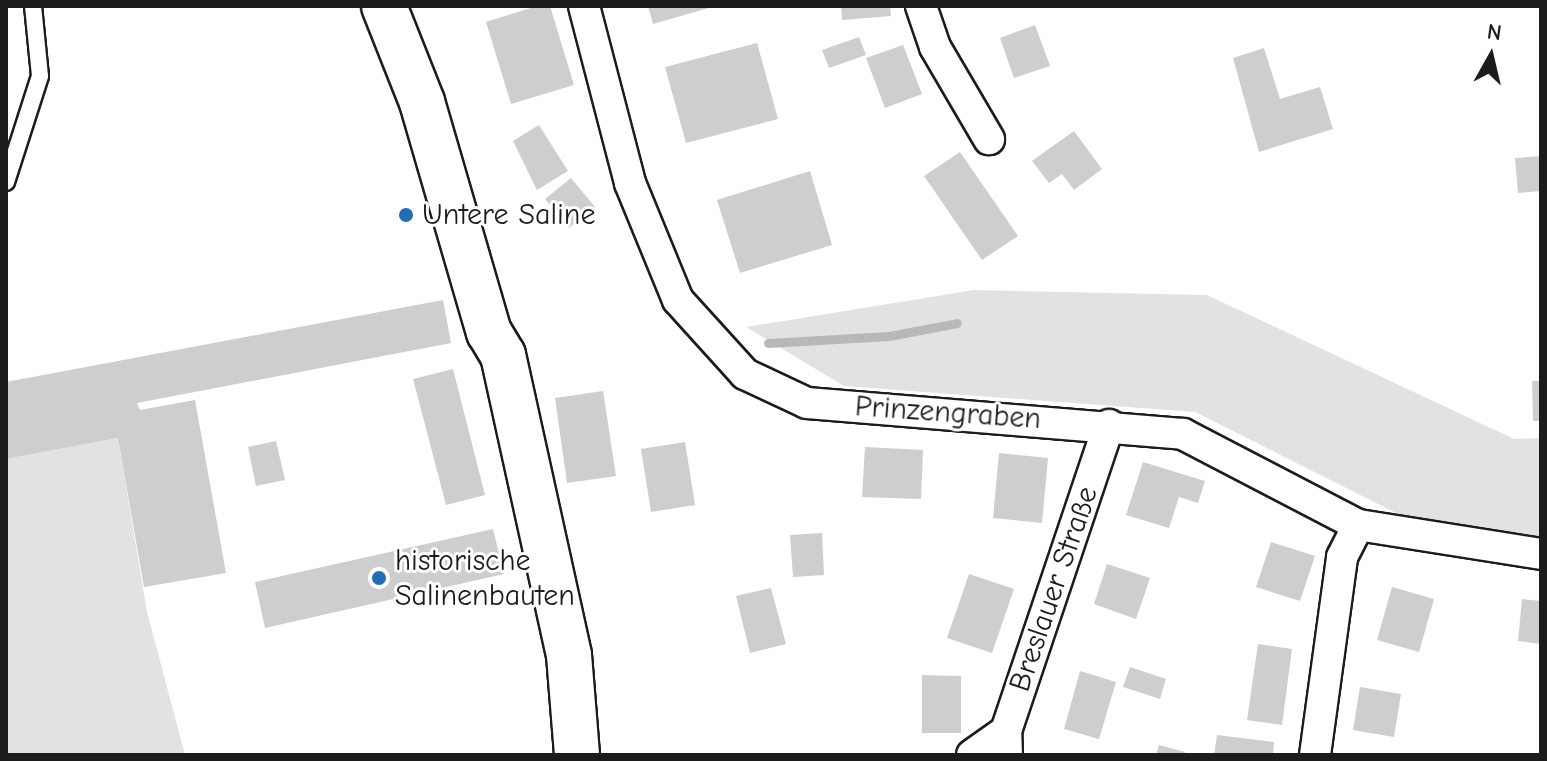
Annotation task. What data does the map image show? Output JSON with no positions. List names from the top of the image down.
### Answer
{
  "streets": {
    "street": ["Prinzengraben", "Breslauer Straße"]
  },
  "crossings": [
    ["Prinzengraben", "Breslauer Straße"]
  ],
  "places": ["Untere Saline", "historische Salinenbauten"],
  "north": "top"
}
